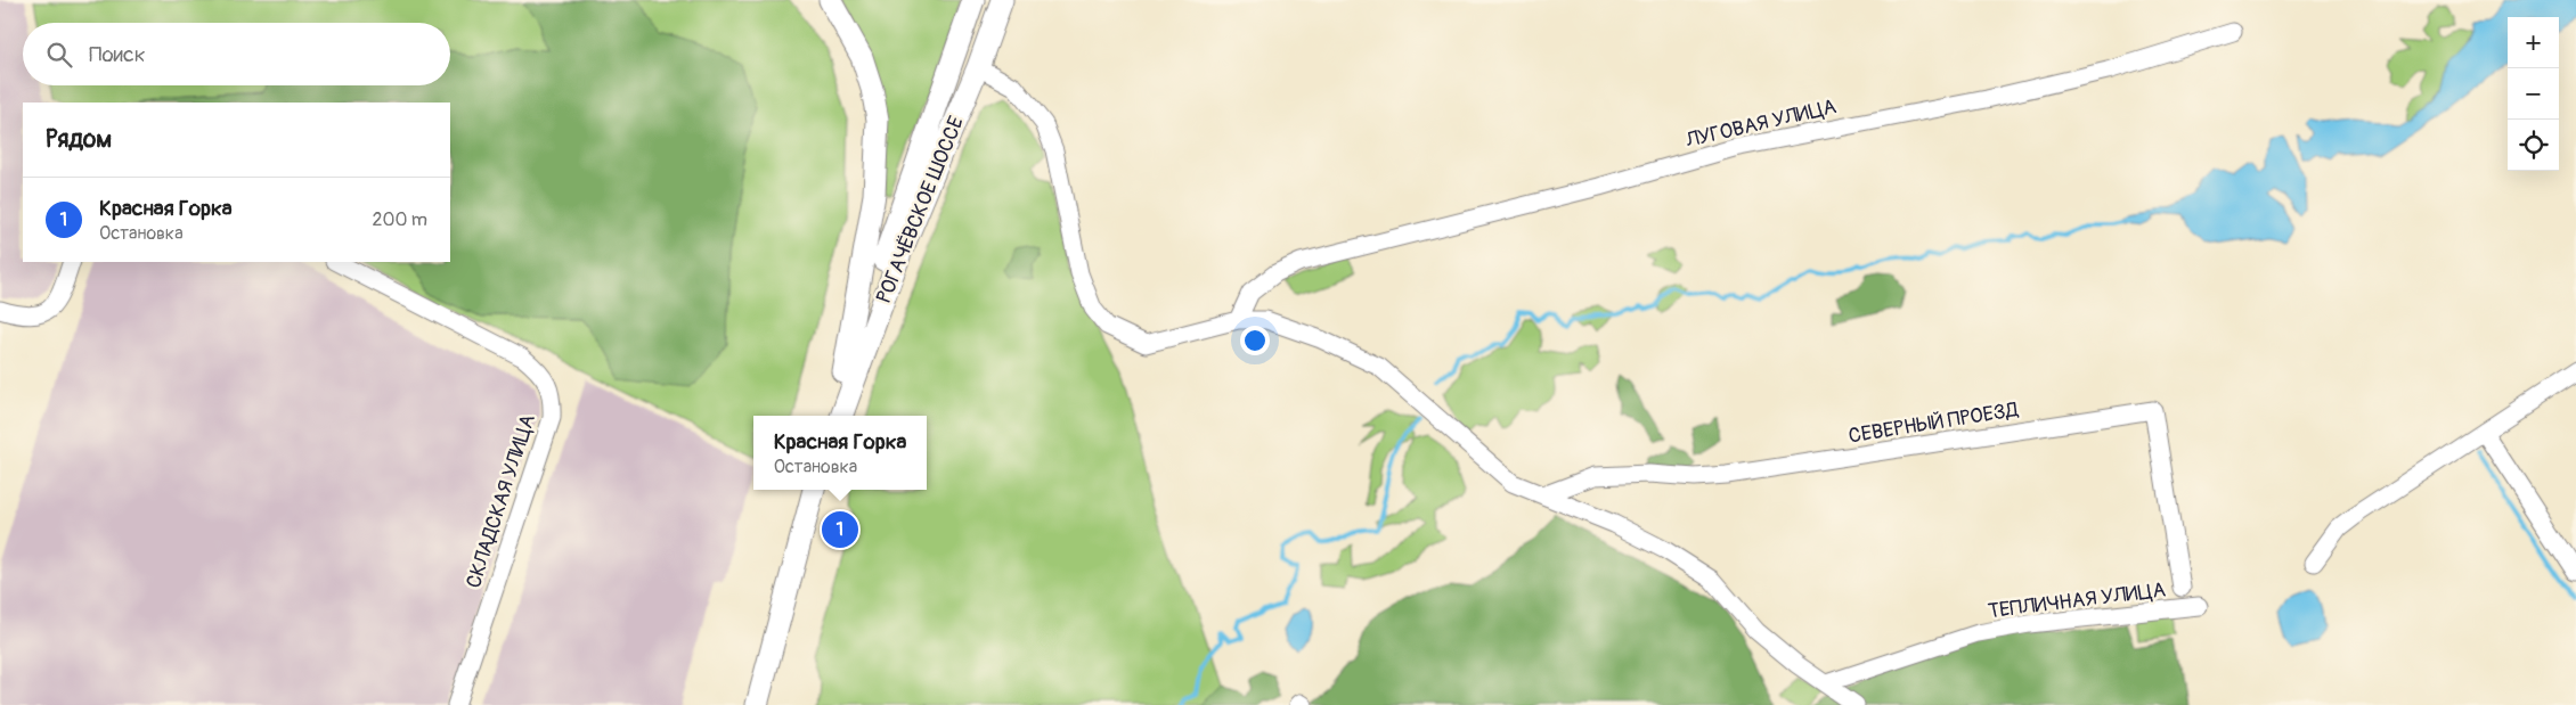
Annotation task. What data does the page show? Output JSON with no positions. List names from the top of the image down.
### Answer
{
  "streets": {
    "main road": ["РОГАЧЁВСКОЕ ШОССЕ"],
    "street": [
      "ЛУГОВАЯ УЛИЦА",
      "СЕВЕРНЫЙ ПРОЕЗД",
      "СКЛАДСКАЯ УЛИЦА",
      "ТЕПЛИЧНАЯ УЛИЦА"
    ]
  },
  "page": {
    "map_buttons": ["+", "−"],
    "search": "Поиск",
    "heading": "Рядом",
    "list": [
      {
        "mark": "1",
        "name": "Красная Горка",
        "note": "Остановка",
        "value": "200 m"
      }
    ],
    "popup": ["Красная Горка", "Остановка"],
    "pins": "1"
  }
}
